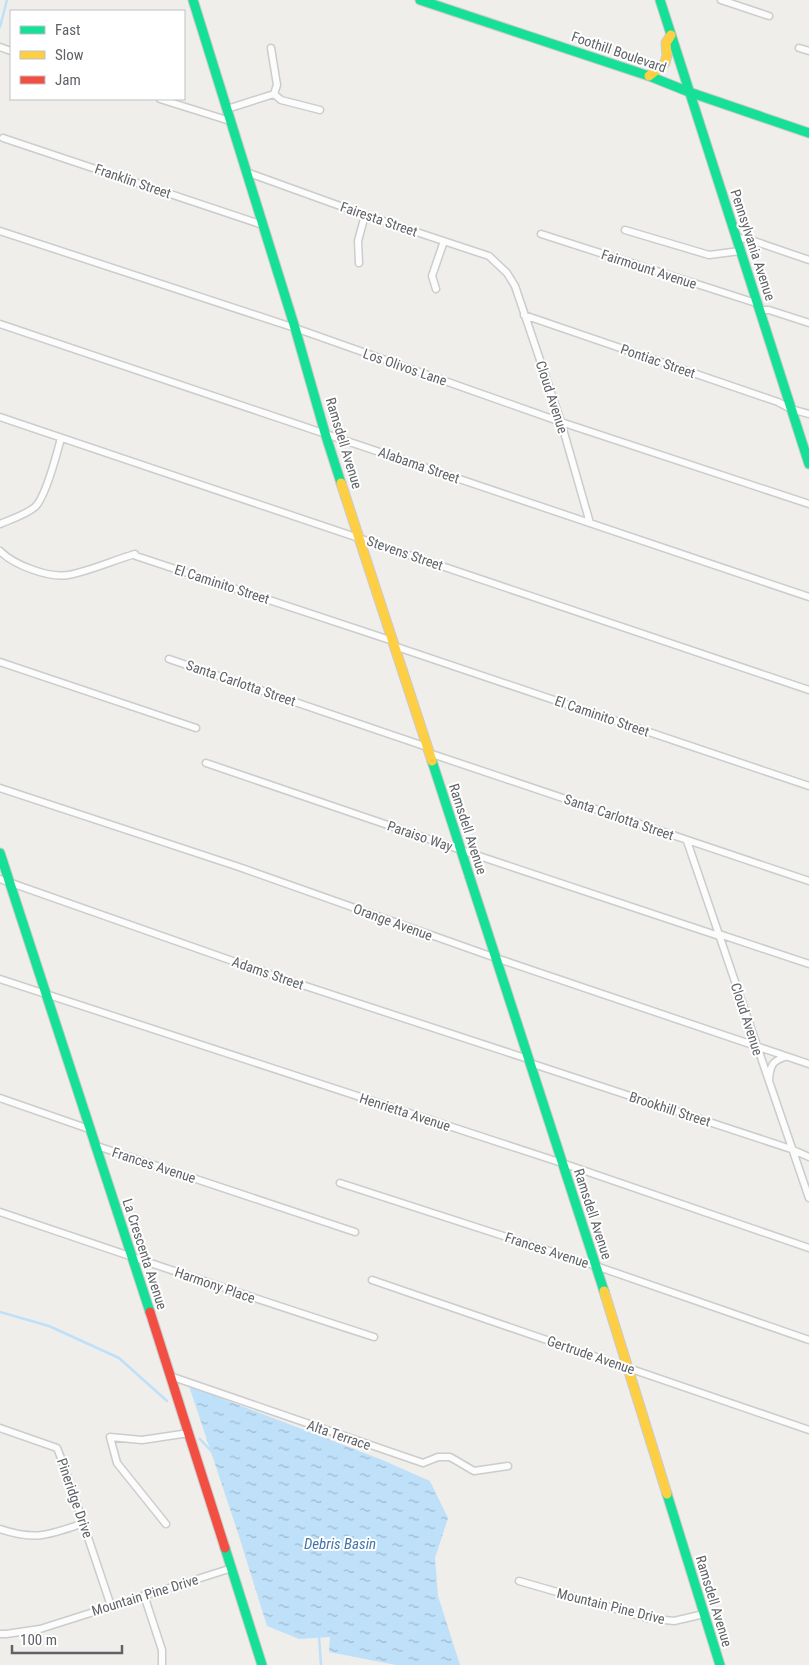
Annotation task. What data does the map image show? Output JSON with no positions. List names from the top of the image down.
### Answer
{
  "streets": {
    "street": [
      "Foothill Boulevard",
      "Franklin Street",
      "Fairesta Street",
      "Pennsylvania Avenue",
      "Fairmount Avenue",
      "Pontiac Street",
      "Los Olivos Lane",
      "Cloud Avenue",
      "Ramsdell Avenue",
      "Alabama Street",
      "Stevens Street",
      "El Caminito Street",
      "Santa Carlotta Street",
      "Paraiso Way",
      "Orange Avenue",
      "Adams Street",
      "Brookhill Street",
      "Henrietta Avenue",
      "Frances Avenue",
      "La Crescenta Avenue",
      "Harmony Place",
      "Gertrude Avenue",
      "Alta Terrace",
      "Pineridge Drive",
      "Mountain Pine Drive"
    ]
  },
  "crossings": [
    ["Foothill Boulevard", "Pennsylvania Avenue"],
    ["Franklin Street", "Ramsdell Avenue"],
    ["Fairesta Street", "Cloud Avenue"],
    ["Fairesta Street", "Ramsdell Avenue"],
    ["Pennsylvania Avenue", "Fairmount Avenue"],
    ["Pennsylvania Avenue", "Pontiac Street"],
    ["Pontiac Street", "Cloud Avenue"],
    ["Los Olivos Lane", "Cloud Avenue"],
    ["Los Olivos Lane", "Ramsdell Avenue"],
    ["Cloud Avenue", "Alabama Street"],
    ["Cloud Avenue", "Santa Carlotta Street"],
    ["Cloud Avenue", "Paraiso Way"],
    ["Cloud Avenue", "Orange Avenue"],
    ["Cloud Avenue", "Brookhill Street"],
    ["Ramsdell Avenue", "Alabama Street"],
    ["Ramsdell Avenue", "Stevens Street"],
    ["Ramsdell Avenue", "El Caminito Street"],
    ["Ramsdell Avenue", "Santa Carlotta Street"],
    ["Ramsdell Avenue", "Paraiso Way"],
    ["Ramsdell Avenue", "Orange Avenue"],
    ["Ramsdell Avenue", "Adams Street"],
    ["Ramsdell Avenue", "Brookhill Street"],
    ["Ramsdell Avenue", "Henrietta Avenue"],
    ["Ramsdell Avenue", "Frances Avenue"],
    ["Ramsdell Avenue", "Gertrude Avenue"],
    ["Ramsdell Avenue", "Mountain Pine Drive"],
    ["Adams Street", "Brookhill Street"],
    ["Adams Street", "La Crescenta Avenue"],
    ["Henrietta Avenue", "La Crescenta Avenue"],
    ["Frances Avenue", "La Crescenta Avenue"],
    ["La Crescenta Avenue", "Harmony Place"],
    ["La Crescenta Avenue", "Alta Terrace"],
    ["La Crescenta Avenue", "Mountain Pine Drive"],
    ["Pineridge Drive", "Mountain Pine Drive"]
  ],
  "water": ["Debris Basin"],
  "legend": ["Fast", "Slow", "Jam"],
  "scale_bar": "100 m"
}
